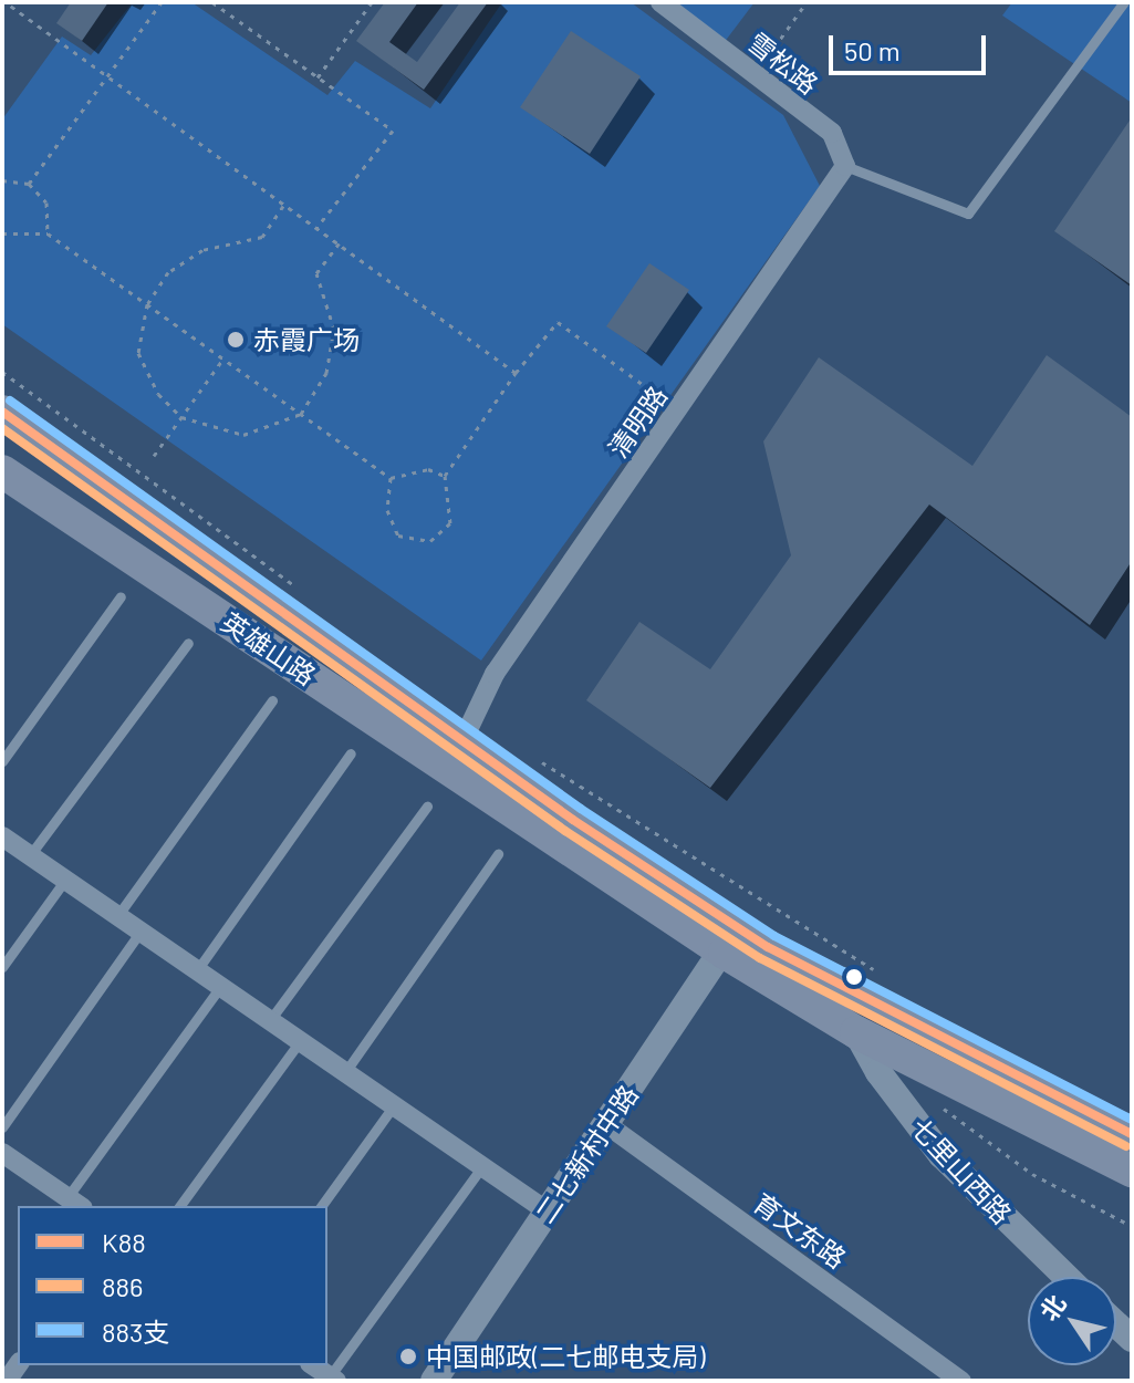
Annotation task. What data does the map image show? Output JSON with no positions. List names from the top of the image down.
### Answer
{
  "streets": {
    "main road": ["英雄山路"],
    "street": [
      "雪松路",
      "清明路",
      "二七新村中路",
      "七里山西路",
      "育文东路"
    ]
  },
  "crossings": [
    ["雪松路", "清明路"],
    ["清明路", "英雄山路"],
    ["英雄山路", "二七新村中路"],
    ["英雄山路", "七里山西路"],
    ["二七新村中路", "育文东路"]
  ],
  "places": ["赤霞广场", "中国邮政(二七邮电支局)"],
  "lines": ["transit line 883支", "transit line K88", "transit line 886"],
  "legend": ["K88", "886", "883支"],
  "scale_bar": "50 m",
  "north": "top left"
}
